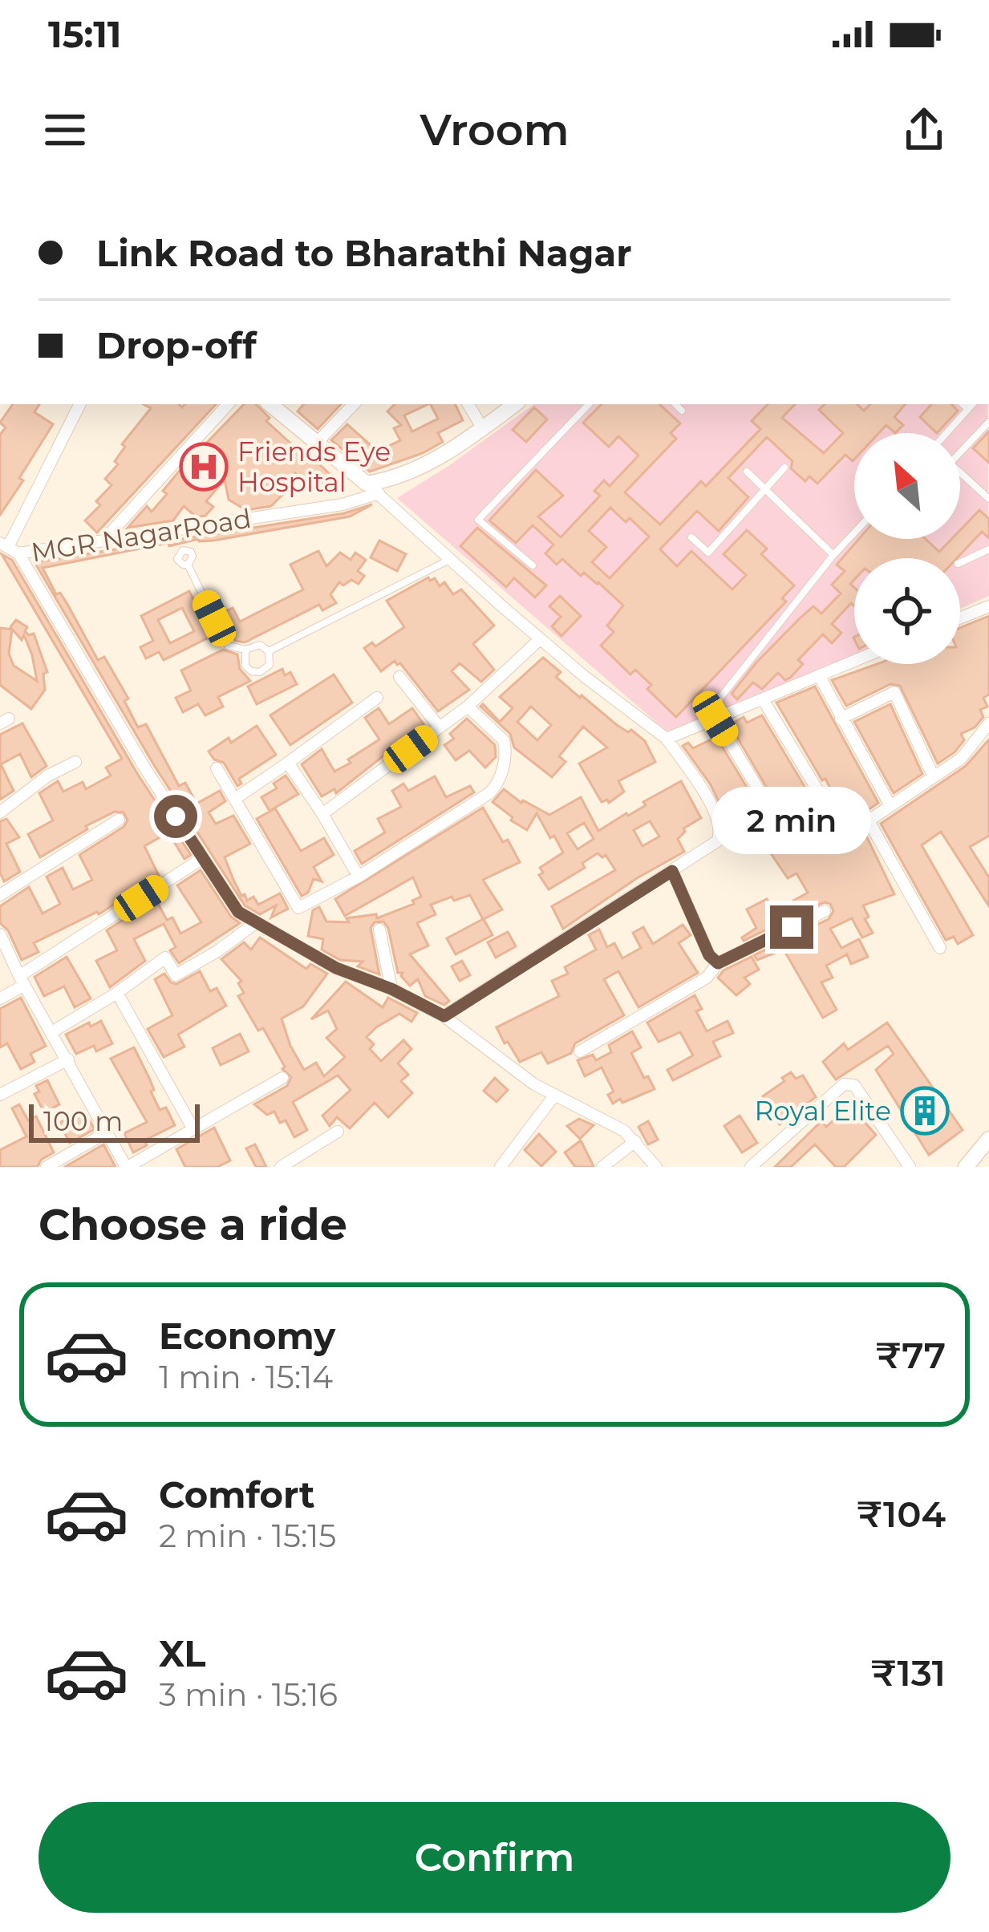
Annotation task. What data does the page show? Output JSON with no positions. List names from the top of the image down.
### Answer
{
  "streets": {
    "street": ["MGR NagarRoad"]
  },
  "places": {
    "hospital": ["Friends Eye Hospital"],
    "building": ["Royal Elite"]
  },
  "scale_bar": "100 m",
  "north": "top left",
  "page": {
    "status": "15:11",
    "header": "Vroom",
    "banner": ["Link Road to Bharathi Nagar", "Drop-off"],
    "bubble": "2 min",
    "scale": "100 m",
    "heading": "Choose a ride",
    "list": [
      {
        "name": "Economy",
        "note": "1 min · 15:14",
        "value": "₹77"
      },
      {
        "name": "Comfort",
        "note": "2 min · 15:15",
        "value": "₹104"
      },
      {
        "name": "XL",
        "note": "3 min · 15:16",
        "value": "₹131"
      }
    ],
    "buttons": "Confirm"
  }
}
